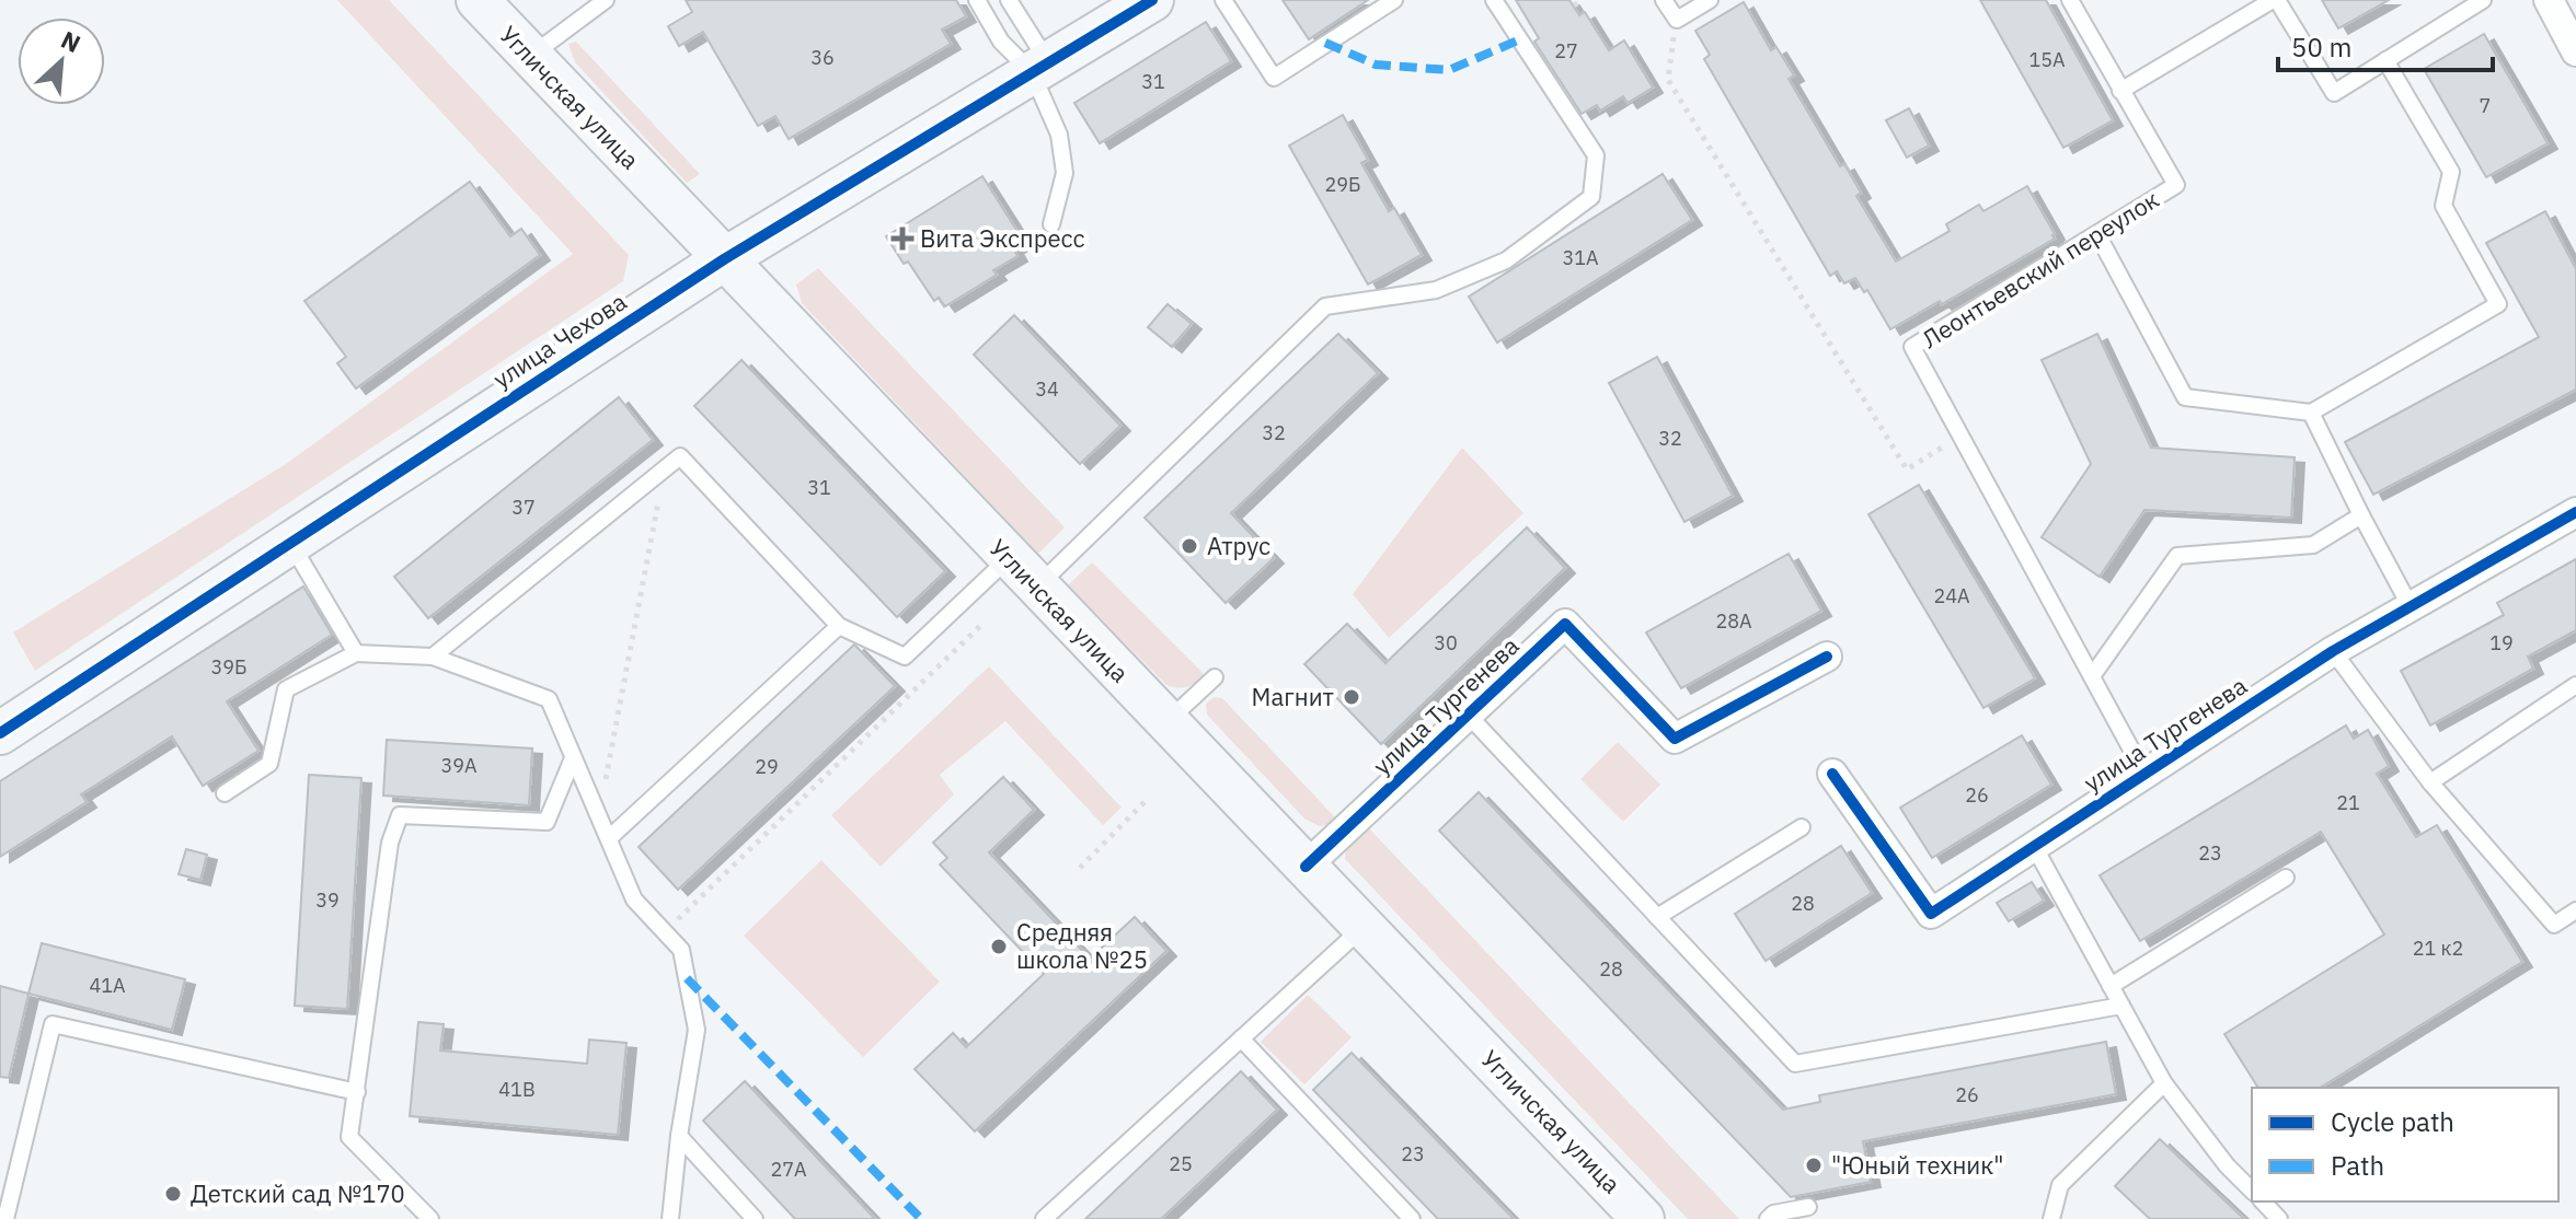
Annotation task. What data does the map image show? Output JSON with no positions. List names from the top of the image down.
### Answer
{
  "streets": {
    "main road": ["Угличская улица", "улица Чехова"],
    "street": ["улица Тургенева"],
    "lane": ["Леонтьевский переулок"]
  },
  "crossings": [
    ["Угличская улица", "улица Чехова"],
    ["Угличская улица", "улица Тургенева"],
    ["Леонтьевский переулок", "улица Тургенева"]
  ],
  "places": {
    "health": ["Вита Экспресс"],
    "other": [
      "Атрус",
      "Магнит",
      "Средняя школа №25",
      "\"Юный техник\"",
      "Детский сад №170"
    ]
  },
  "house_numbers": [
    "27",
    "36",
    "15А",
    "31",
    "7",
    "29Б",
    "31А",
    "34",
    "32",
    "32",
    "31",
    "37",
    "24А",
    "28А",
    "30",
    "19",
    "39Б",
    "39А",
    "29",
    "26",
    "21",
    "23",
    "39",
    "28",
    "21 к2",
    "28",
    "41А",
    "41В",
    "26",
    "23",
    "25",
    "27А"
  ],
  "legend": ["Cycle path", "Path"],
  "scale_bar": "50 m",
  "north": "top right"
}
